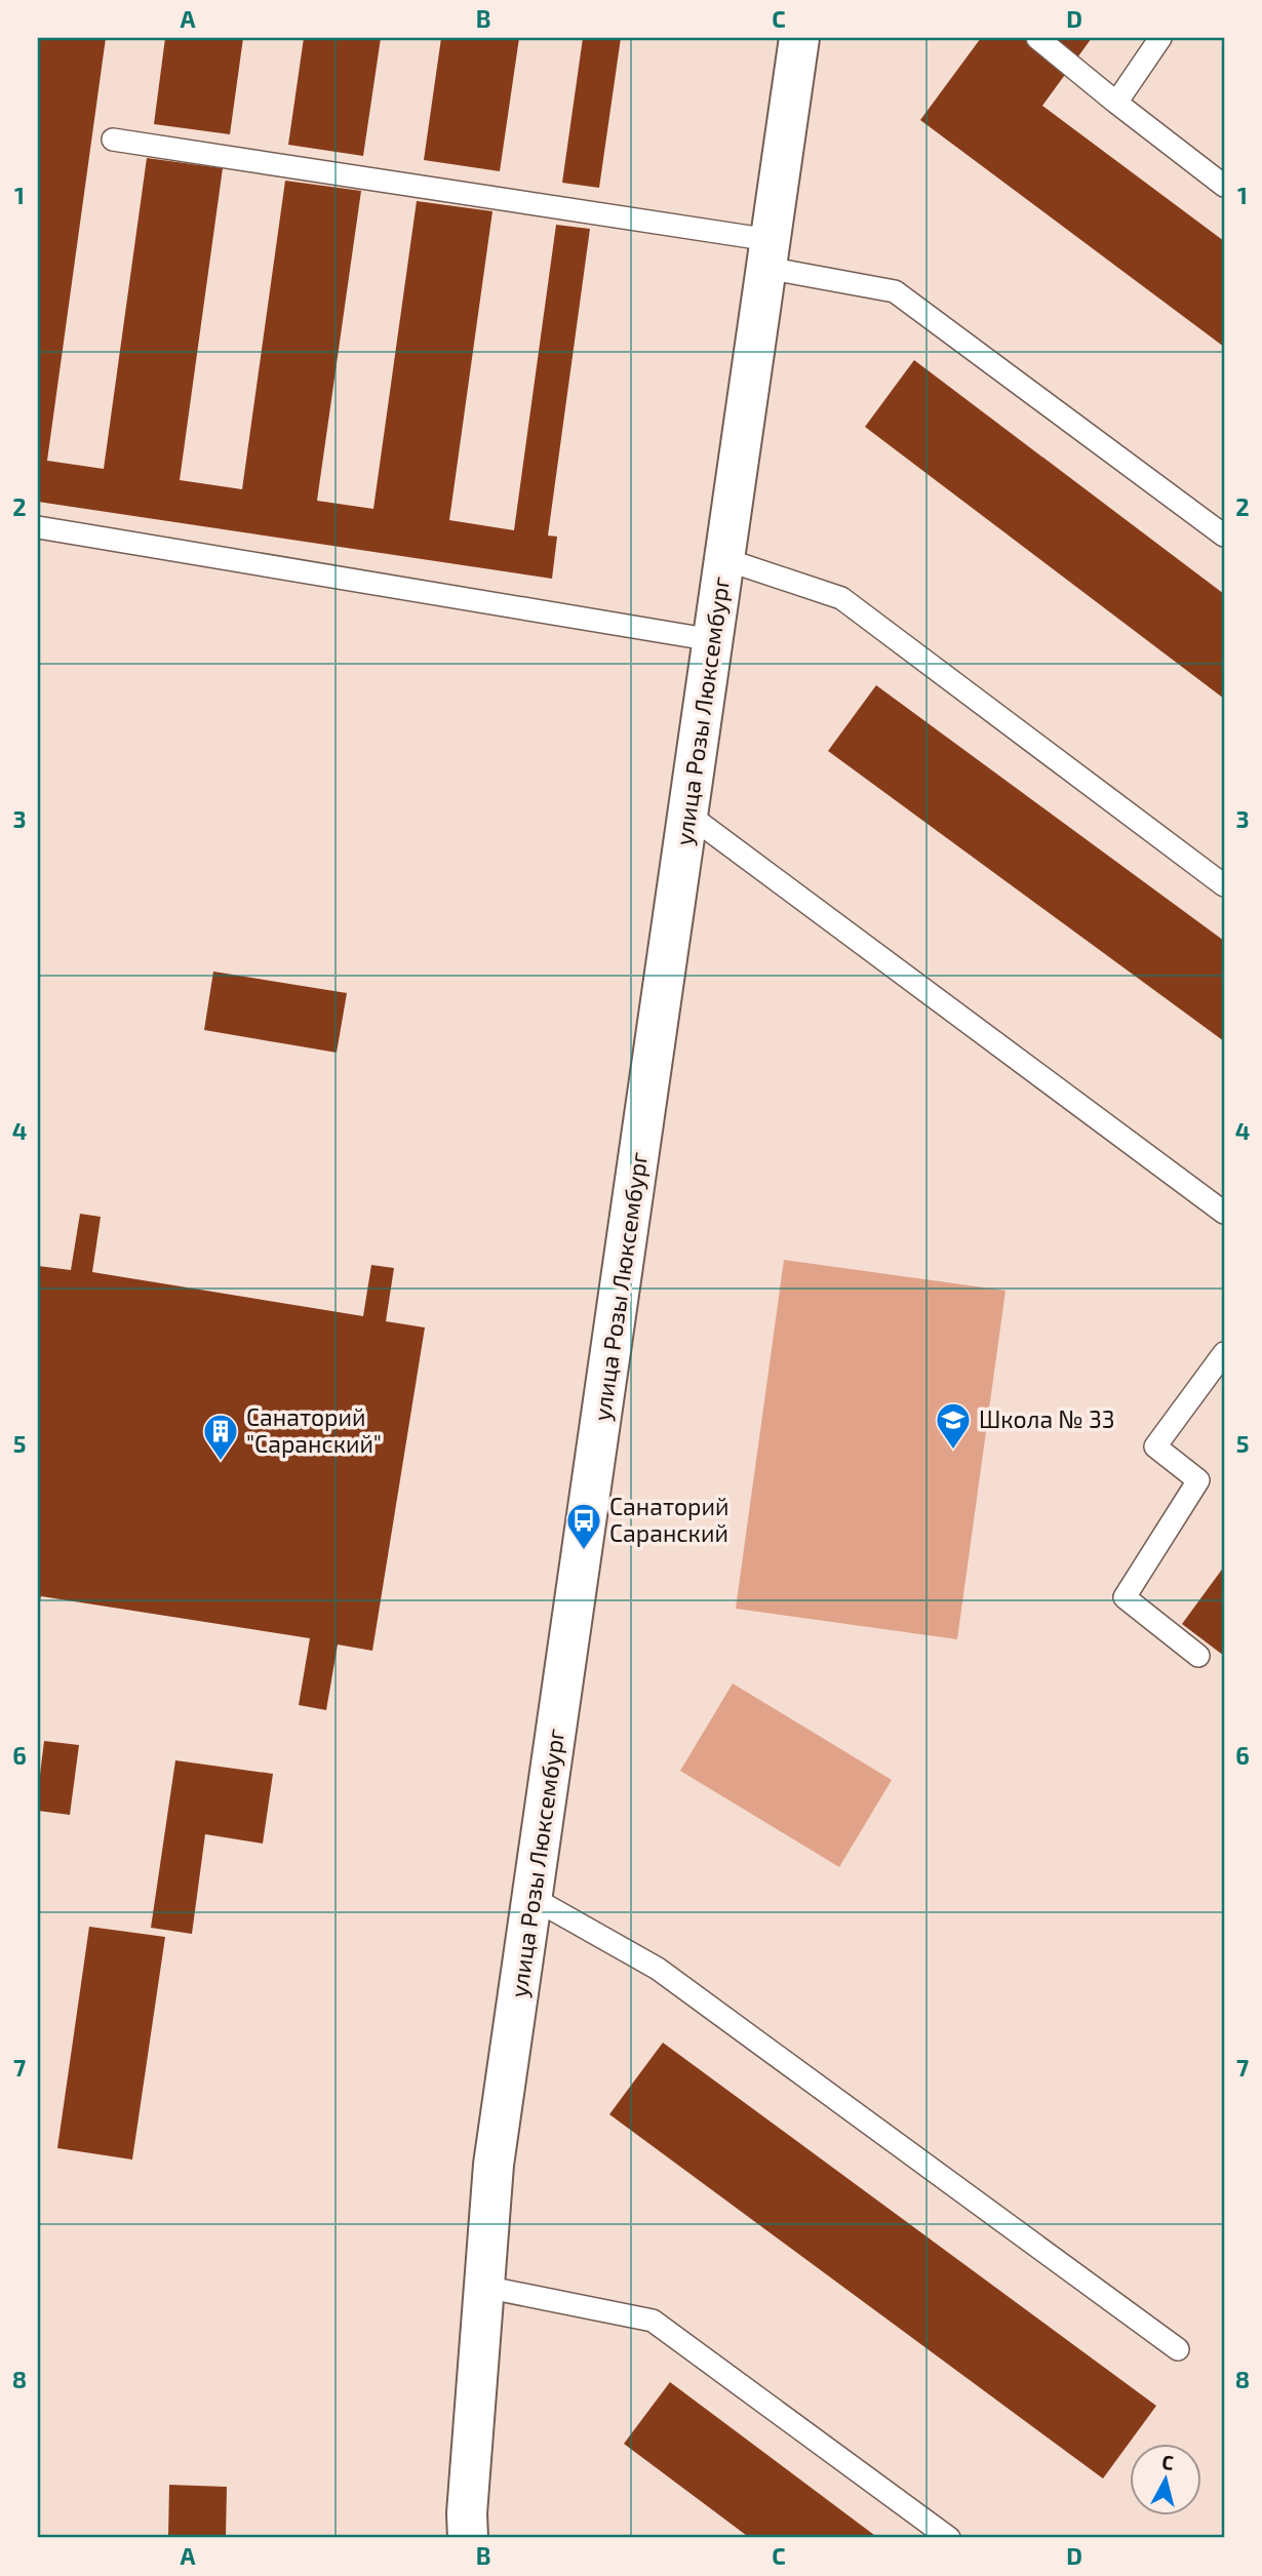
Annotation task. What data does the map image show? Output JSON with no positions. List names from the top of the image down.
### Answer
{
  "streets": {
    "street": ["улица Розы Люксембург"]
  },
  "places": {
    "school or university": ["Школа № 33"],
    "building": ["Санаторий \"Саранский\""],
    "bus stop": ["Санаторий Саранский"]
  },
  "north": "top",
  "grid": {
    "columns": [
      "A",
      "B",
      "C",
      "D"
    ],
    "rows": [
      "1",
      "2",
      "3",
      "4",
      "5",
      "6",
      "7",
      "8"
    ]
  }
}
